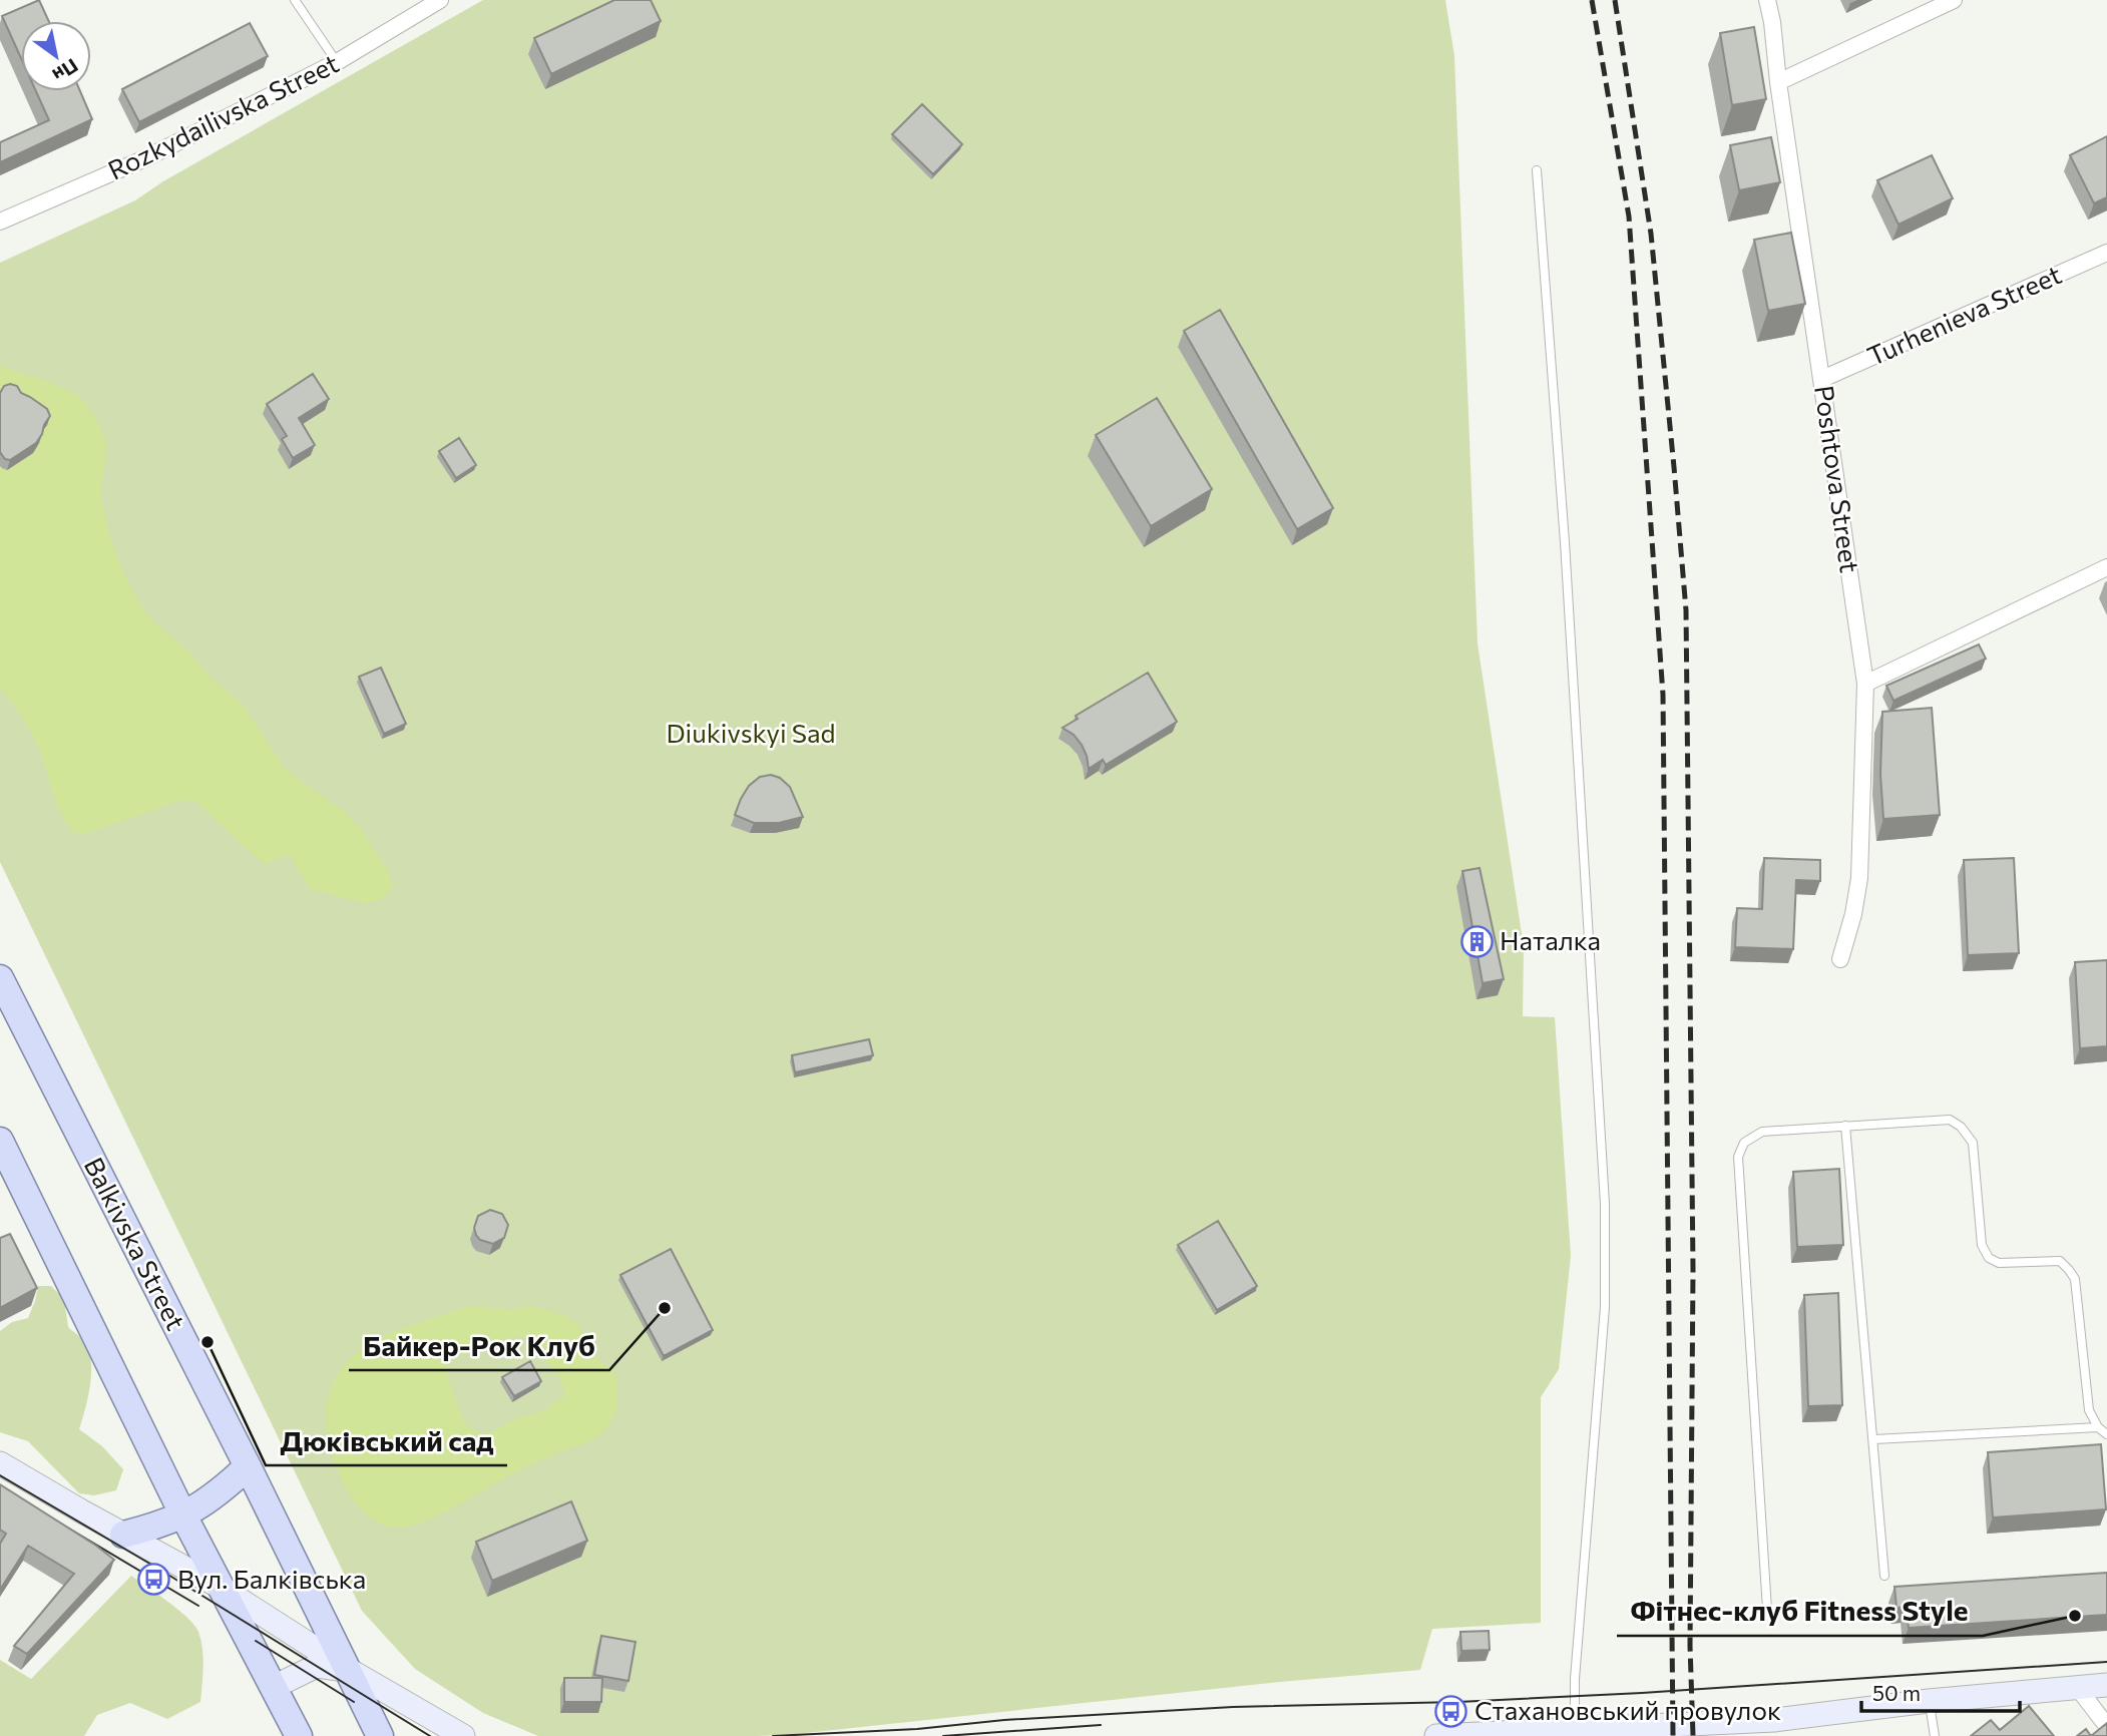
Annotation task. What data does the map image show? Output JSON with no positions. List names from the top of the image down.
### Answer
{
  "streets": {
    "main road": ["Balkivska Street"],
    "street": ["Rozkydailivska Street", "Turhenieva Street", "Poshtova Street"]
  },
  "crossings": [
    ["Turhenieva Street", "Poshtova Street"]
  ],
  "parks": ["Diukivskyi Sad"],
  "places": {
    "building": ["Наталка"],
    "other": ["Байкер-Рок Клуб", "Дюківський сад", "Фітнес-клуб Fitness Style"],
    "bus stop": ["Вул. Балківська", "Стахановський провулок"]
  },
  "scale_bar": "50 m",
  "north": "bottom right"
}
